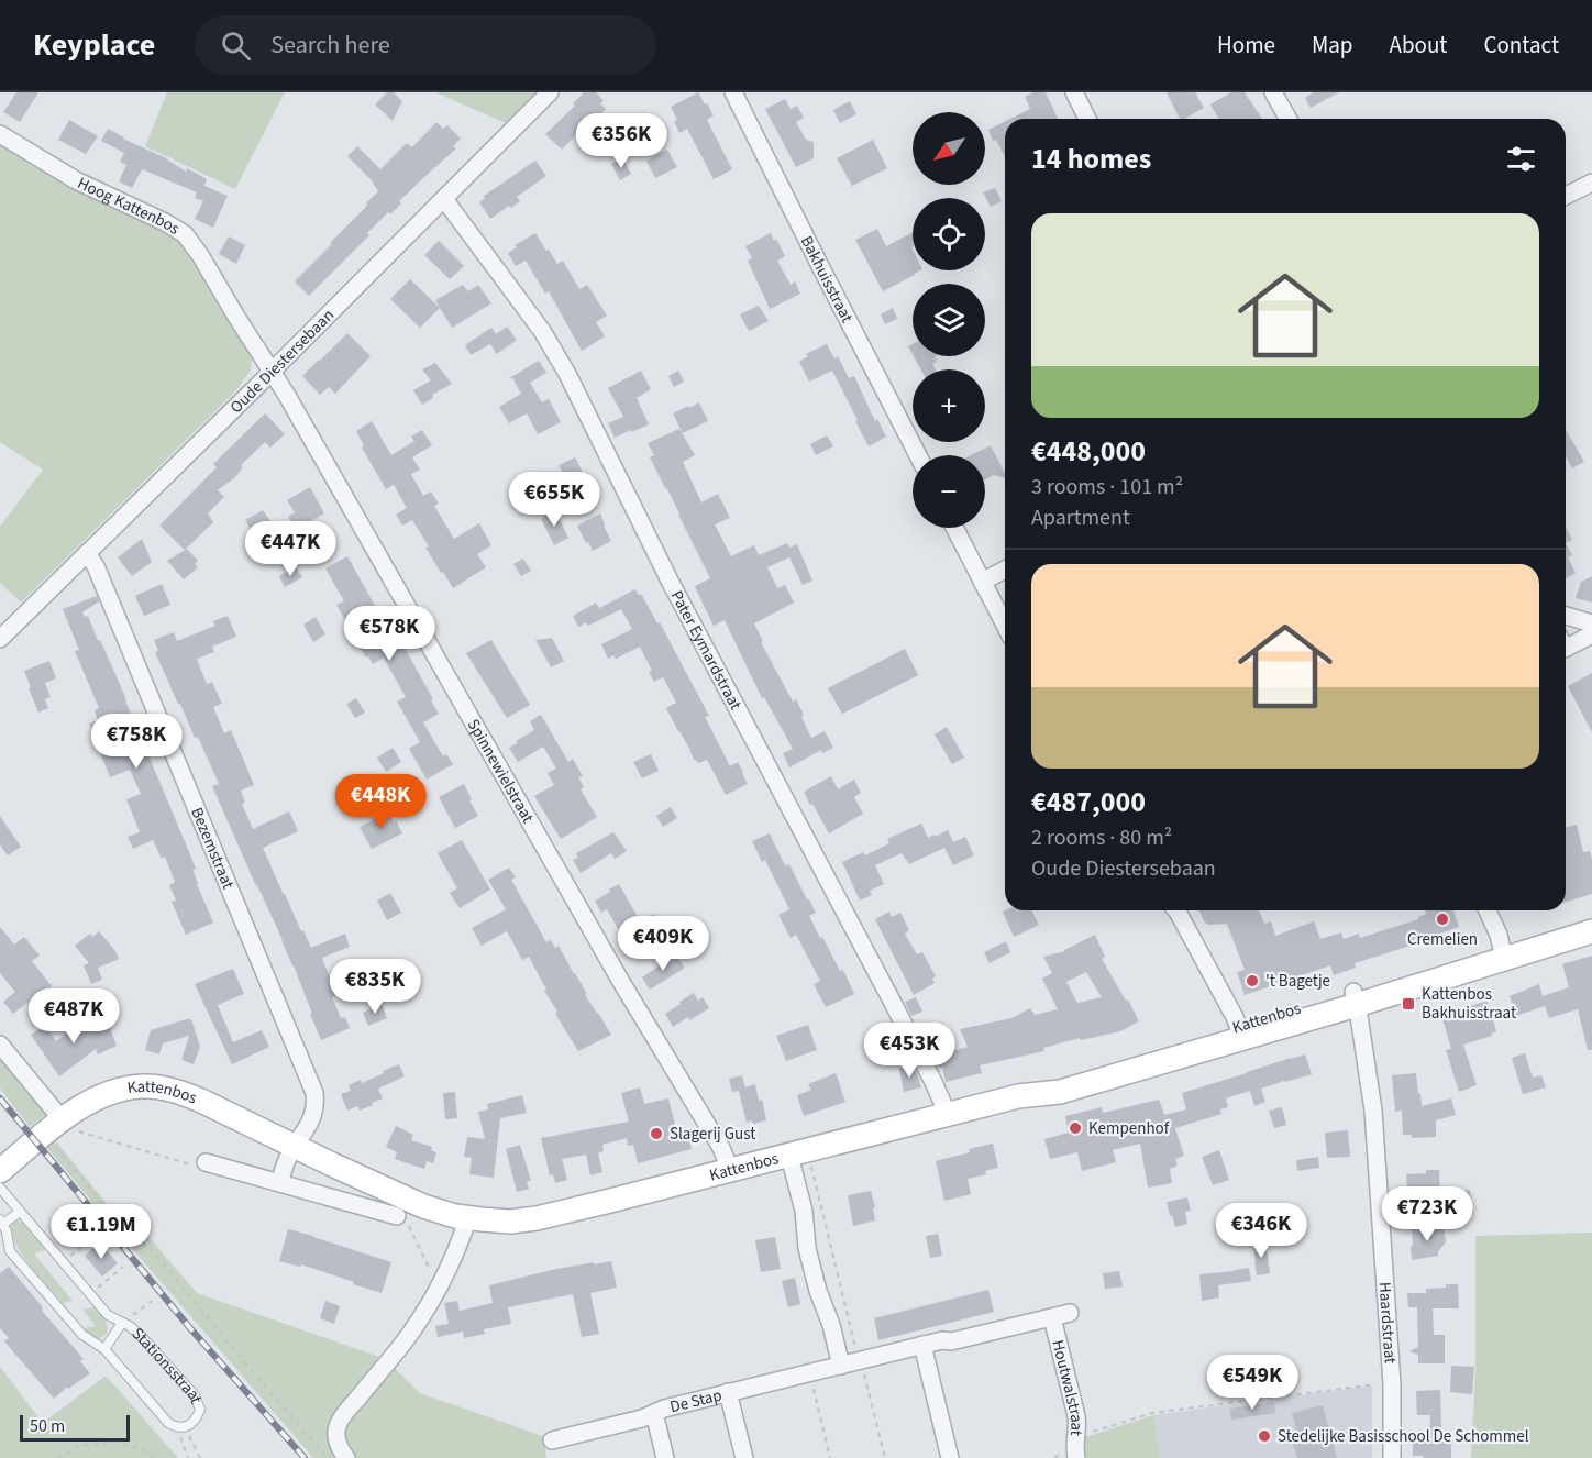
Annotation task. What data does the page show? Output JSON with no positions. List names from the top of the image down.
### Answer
{
  "streets": {
    "main road": ["Kattenbos", "Stationsstraat"],
    "street": [
      "Hoog Kattenbos",
      "Bakhuisstraat",
      "Oude Diestersebaan",
      "Pater Eymardstraat",
      "Spinnewielstraat",
      "Bezemstraat",
      "Haardstraat",
      "Houtwalstraat",
      "De Stap"
    ]
  },
  "crossings": [
    ["Hoog Kattenbos", "Oude Diestersebaan"],
    ["Hoog Kattenbos", "Spinnewielstraat"],
    ["Oude Diestersebaan", "Pater Eymardstraat"],
    ["Oude Diestersebaan", "Spinnewielstraat"],
    ["Oude Diestersebaan", "Bezemstraat"],
    ["Pater Eymardstraat", "Kattenbos"],
    ["Spinnewielstraat", "Kattenbos"],
    ["Bezemstraat", "Kattenbos"],
    ["Kattenbos", "Haardstraat"],
    ["Kattenbos", "Stationsstraat"],
    ["Houtwalstraat", "De Stap"]
  ],
  "places": {
    "other": [
      "Cremelien",
      "'t Bagetje",
      "Kempenhof",
      "Slagerij Gust",
      "Stedelijke Basisschool De Schommel"
    ],
    "transit": ["Kattenbos Bakhuisstraat"]
  },
  "scale_bar": "50 m",
  "north": "bottom left",
  "page": {
    "header": "Keyplace",
    "search": "Search here",
    "nav": [
      "Home",
      "Map",
      "About",
      "Contact"
    ],
    "map_buttons": ["+", "−"],
    "price": [
      "€356K",
      "€655K",
      "€447K",
      "€578K",
      "€758K",
      "€448K",
      "€409K",
      "€835K",
      "€487K",
      "€453K",
      "€723K",
      "€346K",
      "€1.19M",
      "€549K"
    ],
    "heading": "14 homes",
    "list": [
      {
        "name": "€448,000",
        "note": "3 rooms · 101 m² · Apartment"
      },
      {
        "name": "€487,000",
        "note": "2 rooms · 80 m² · Oude Diestersebaan"
      }
    ],
    "scale": "50 m"
  }
}
